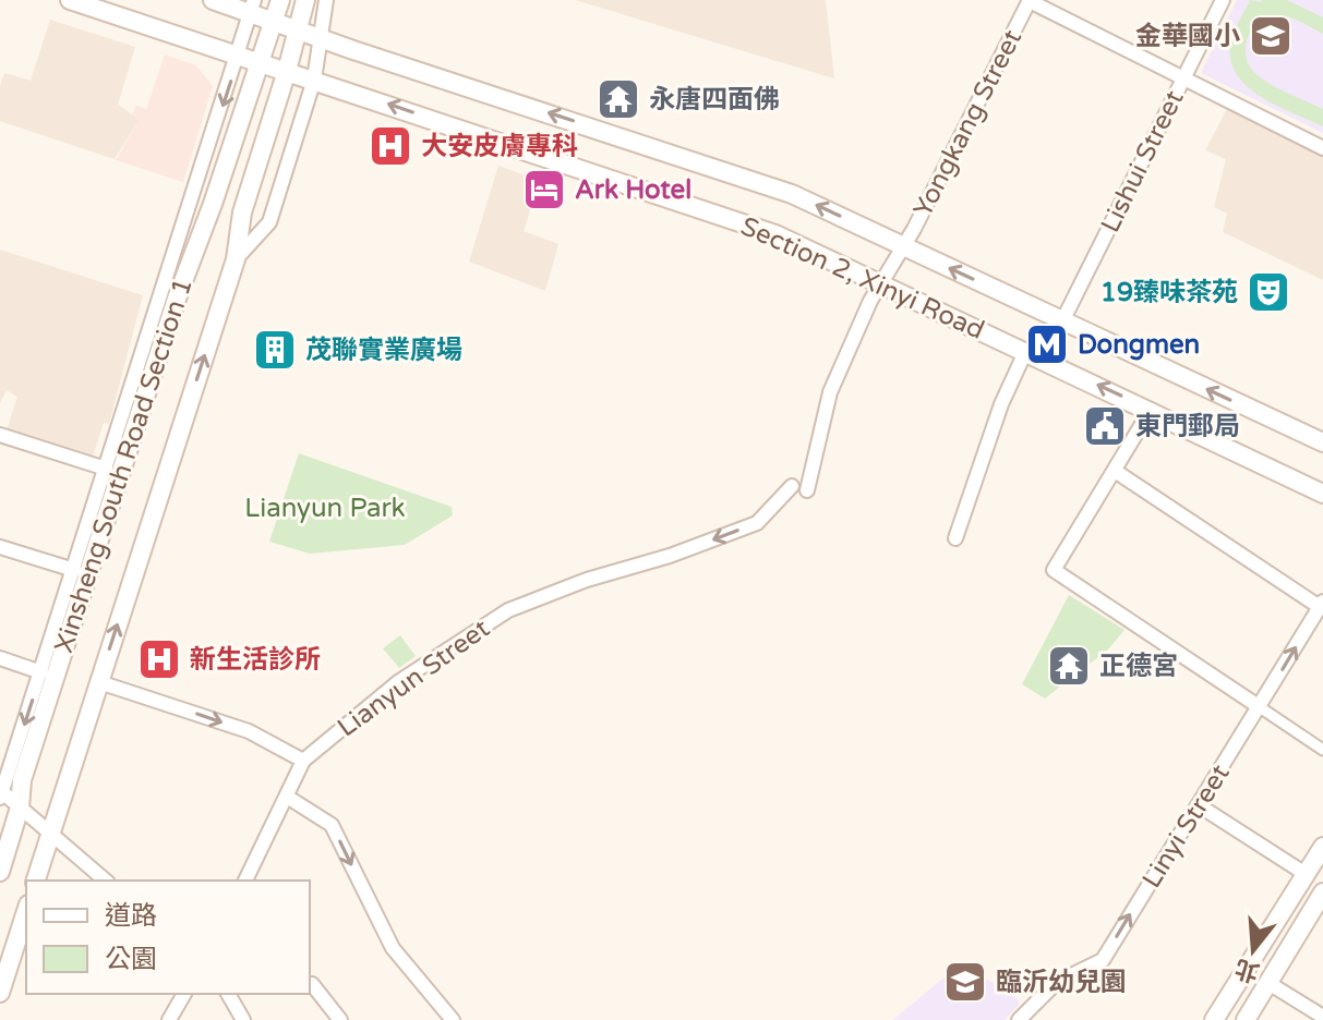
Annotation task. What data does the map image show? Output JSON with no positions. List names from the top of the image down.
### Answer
{
  "streets": {
    "main road": ["Section 2, Xinyi Road", "Xinsheng South Road Section 1"],
    "street": [
      "Yongkang Street",
      "Lishui Street",
      "Lianyun Street",
      "Linyi Street"
    ]
  },
  "crossings": [
    ["Yongkang Street", "Section 2, Xinyi Road"],
    ["Lishui Street", "Section 2, Xinyi Road"],
    ["Section 2, Xinyi Road", "Xinsheng South Road Section 1"]
  ],
  "one_way": ["Section 2, Xinyi Road", "Lianyun Street", "Linyi Street"],
  "parks": ["Lianyun Park"],
  "places": {
    "school or university": ["金華國小", "臨沂幼兒園"],
    "temple": ["永唐四面佛", "正德宮"],
    "hospital": ["大安皮膚專科", "新生活診所"],
    "hotel": ["Ark Hotel"],
    "theatre": ["19臻味茶苑"],
    "metro station": ["Dongmen"],
    "building": ["茂聯實業廣場"],
    "public building": ["東門郵局"]
  },
  "legend": ["道路", "公園"],
  "north": "bottom"
}
